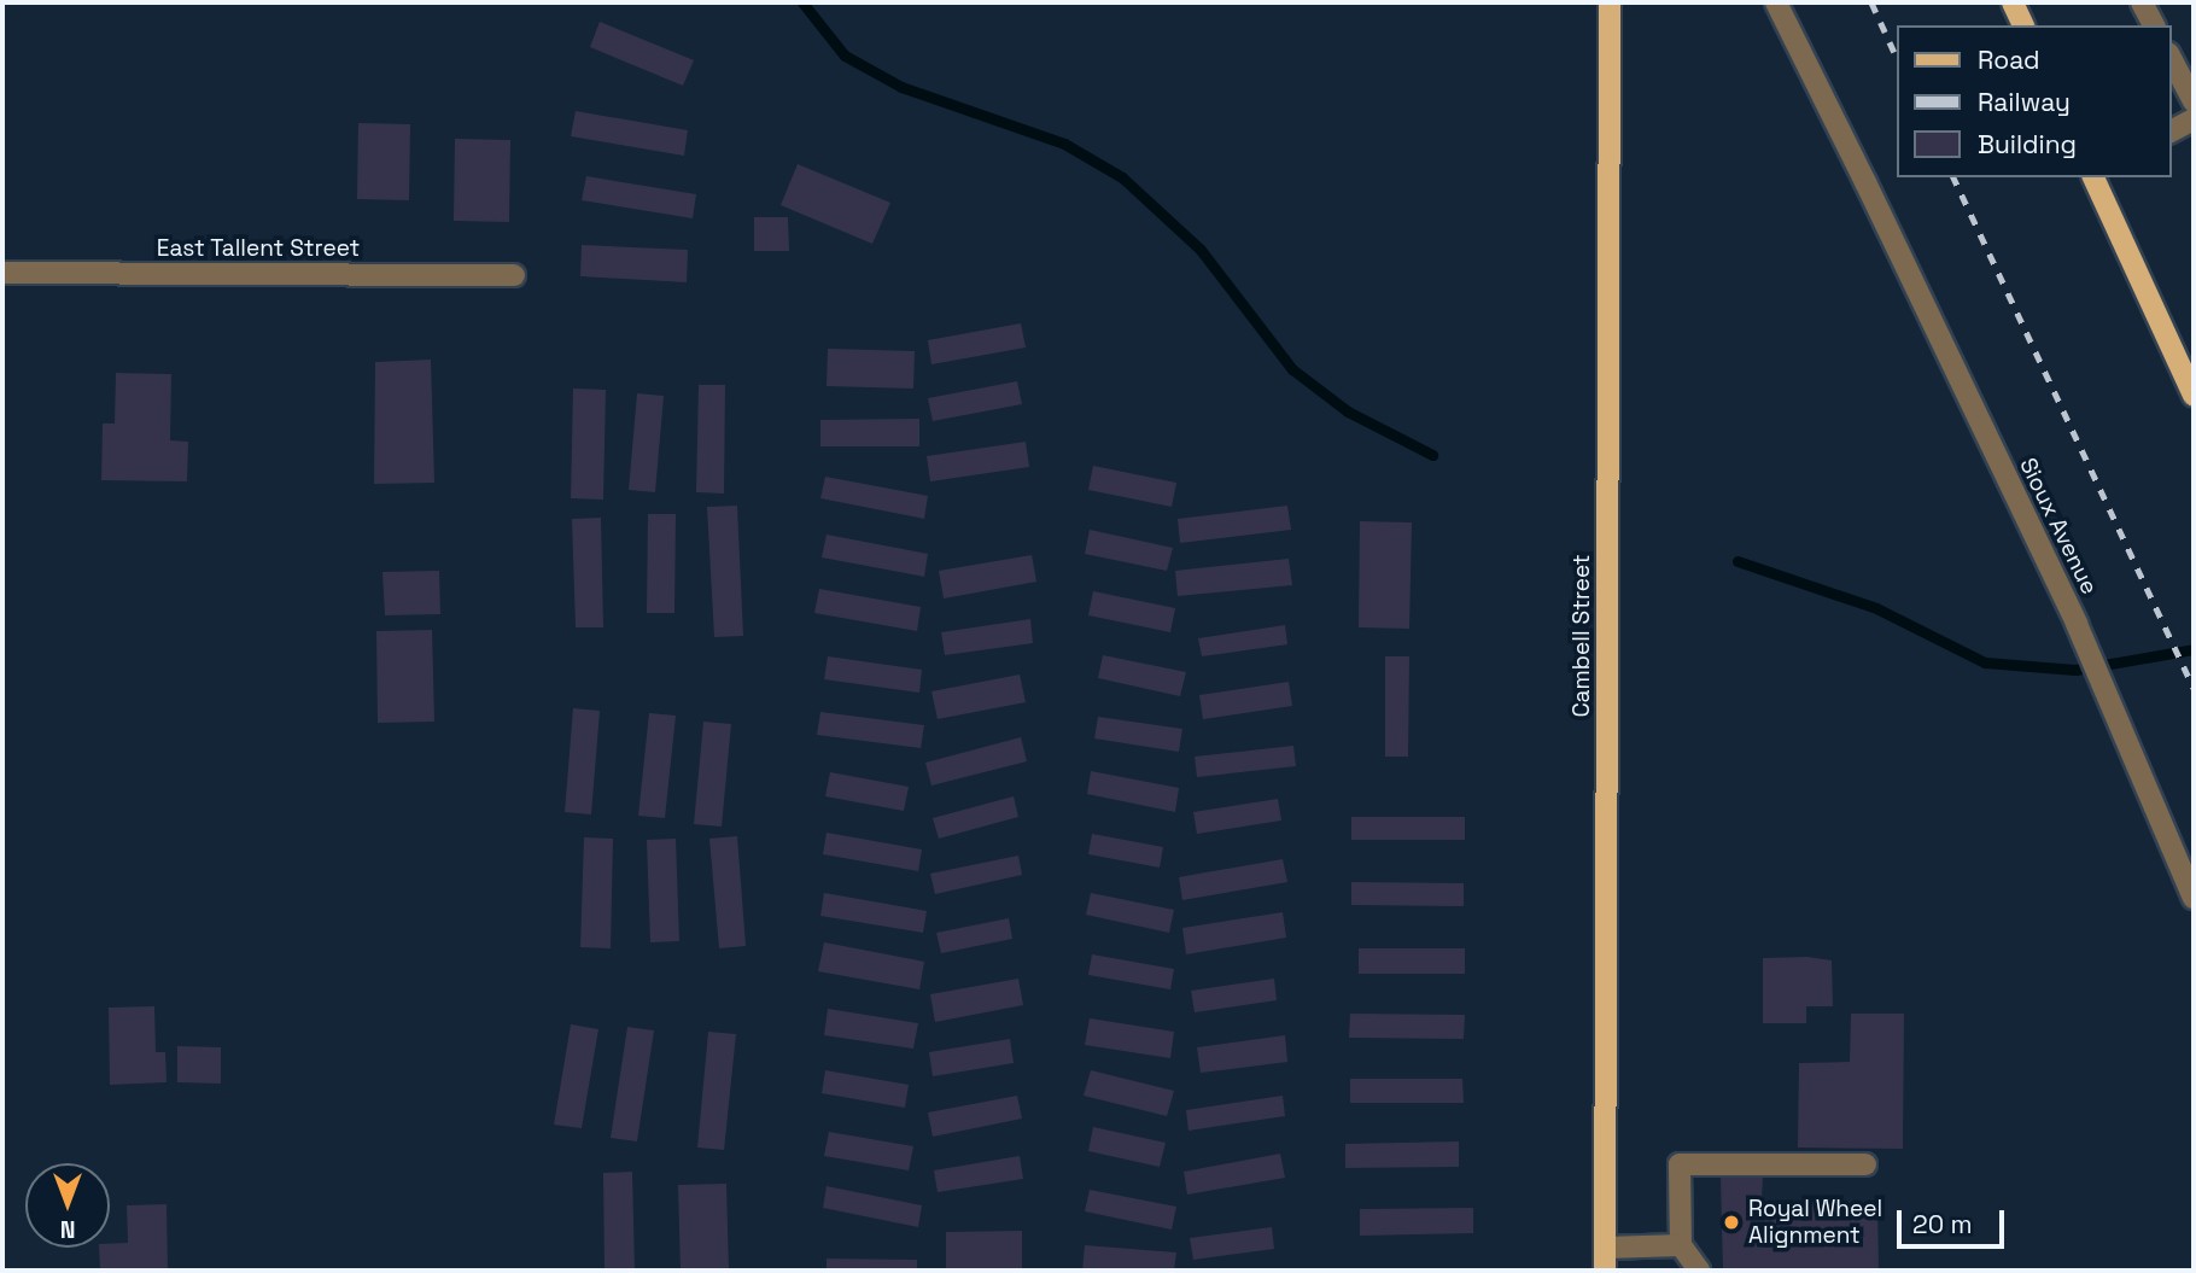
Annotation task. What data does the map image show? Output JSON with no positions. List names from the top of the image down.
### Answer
{
  "streets": {
    "main road": ["Cambell Street"],
    "street": ["East Tallent Street", "Sioux Avenue"]
  },
  "places": ["Royal Wheel Alignment"],
  "legend": ["Road", "Railway", "Building"],
  "scale_bar": "20 m",
  "north": "bottom"
}
